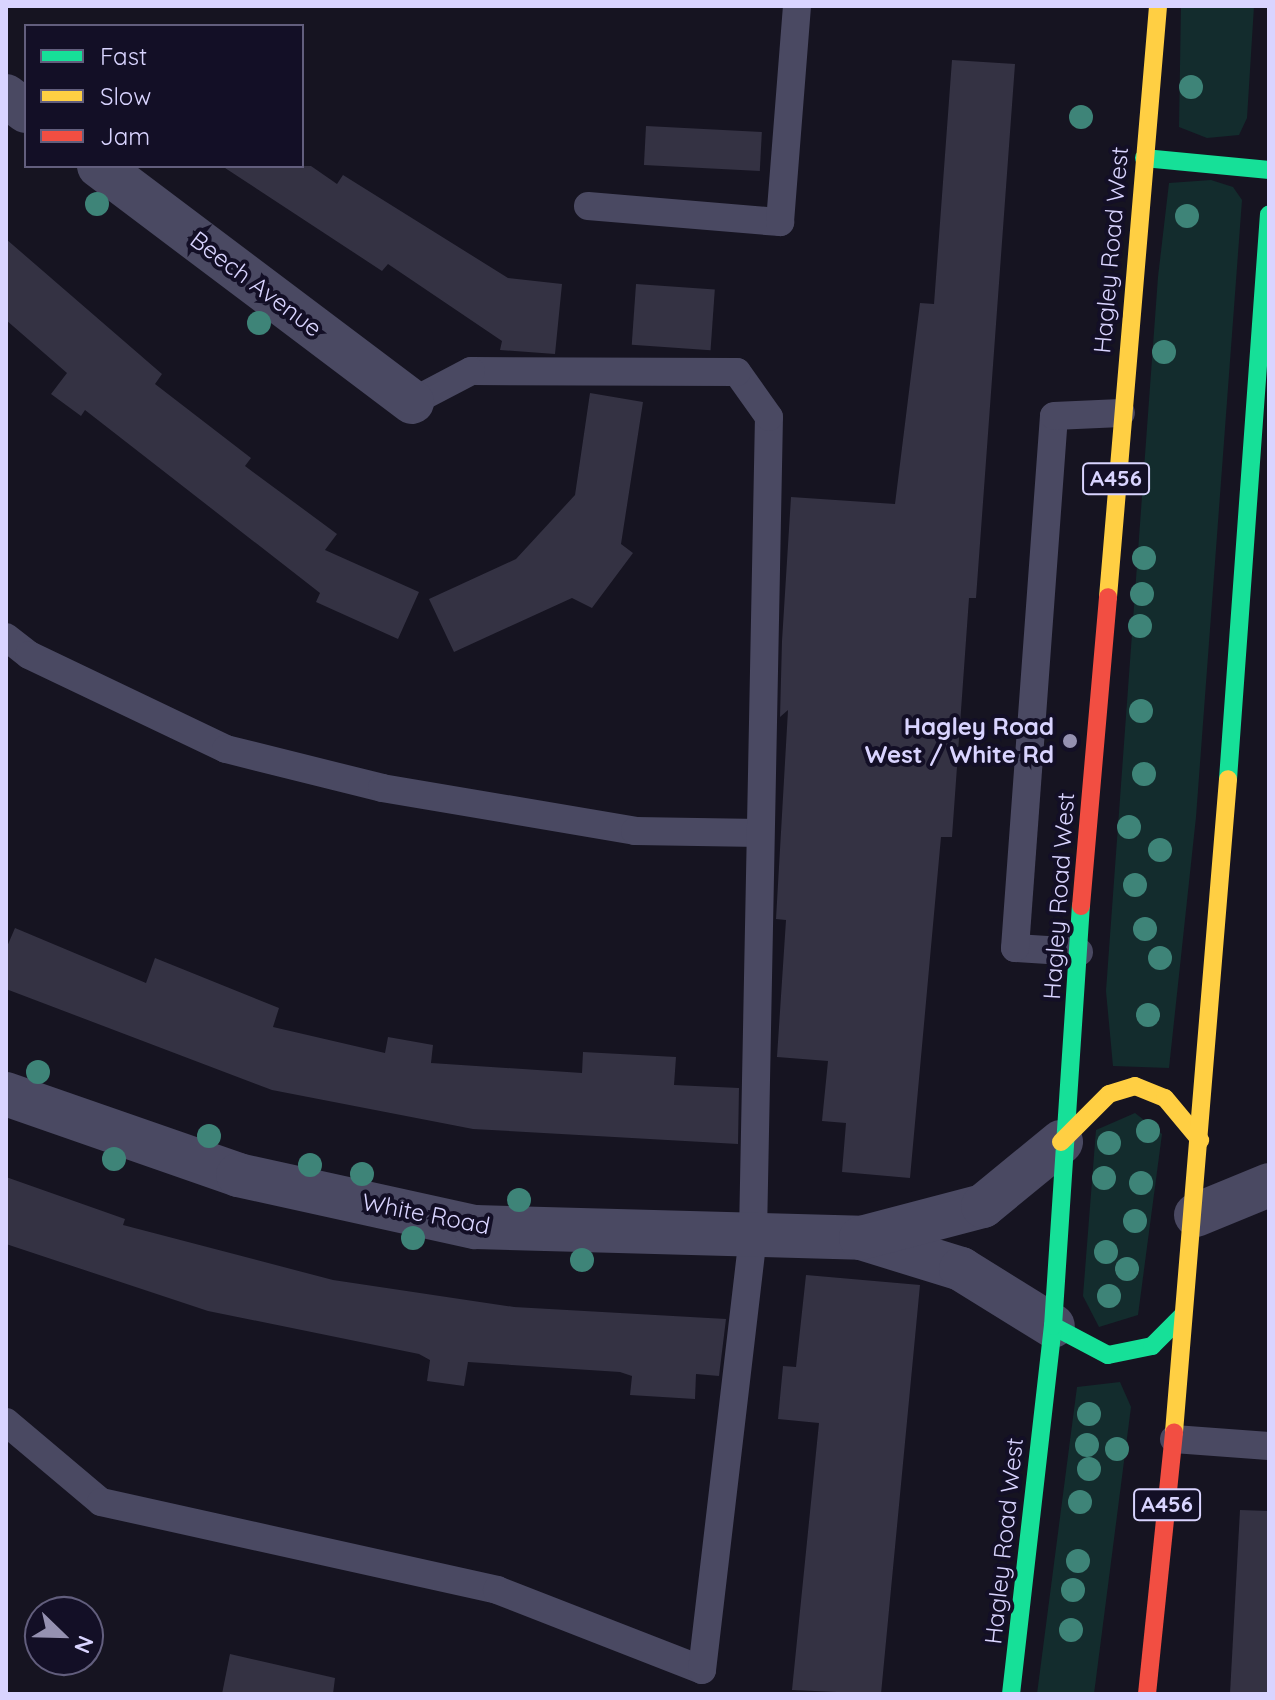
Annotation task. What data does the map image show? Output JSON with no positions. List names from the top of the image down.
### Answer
{
  "streets": {
    "highway": ["Hagley Road West", "A456"],
    "street": ["Beech Avenue", "White Road"]
  },
  "crossings": [
    ["Hagley Road West", "White Road"]
  ],
  "places": ["Hagley Road West / White Rd"],
  "legend": ["Fast", "Slow", "Jam"],
  "north": "bottom right"
}
